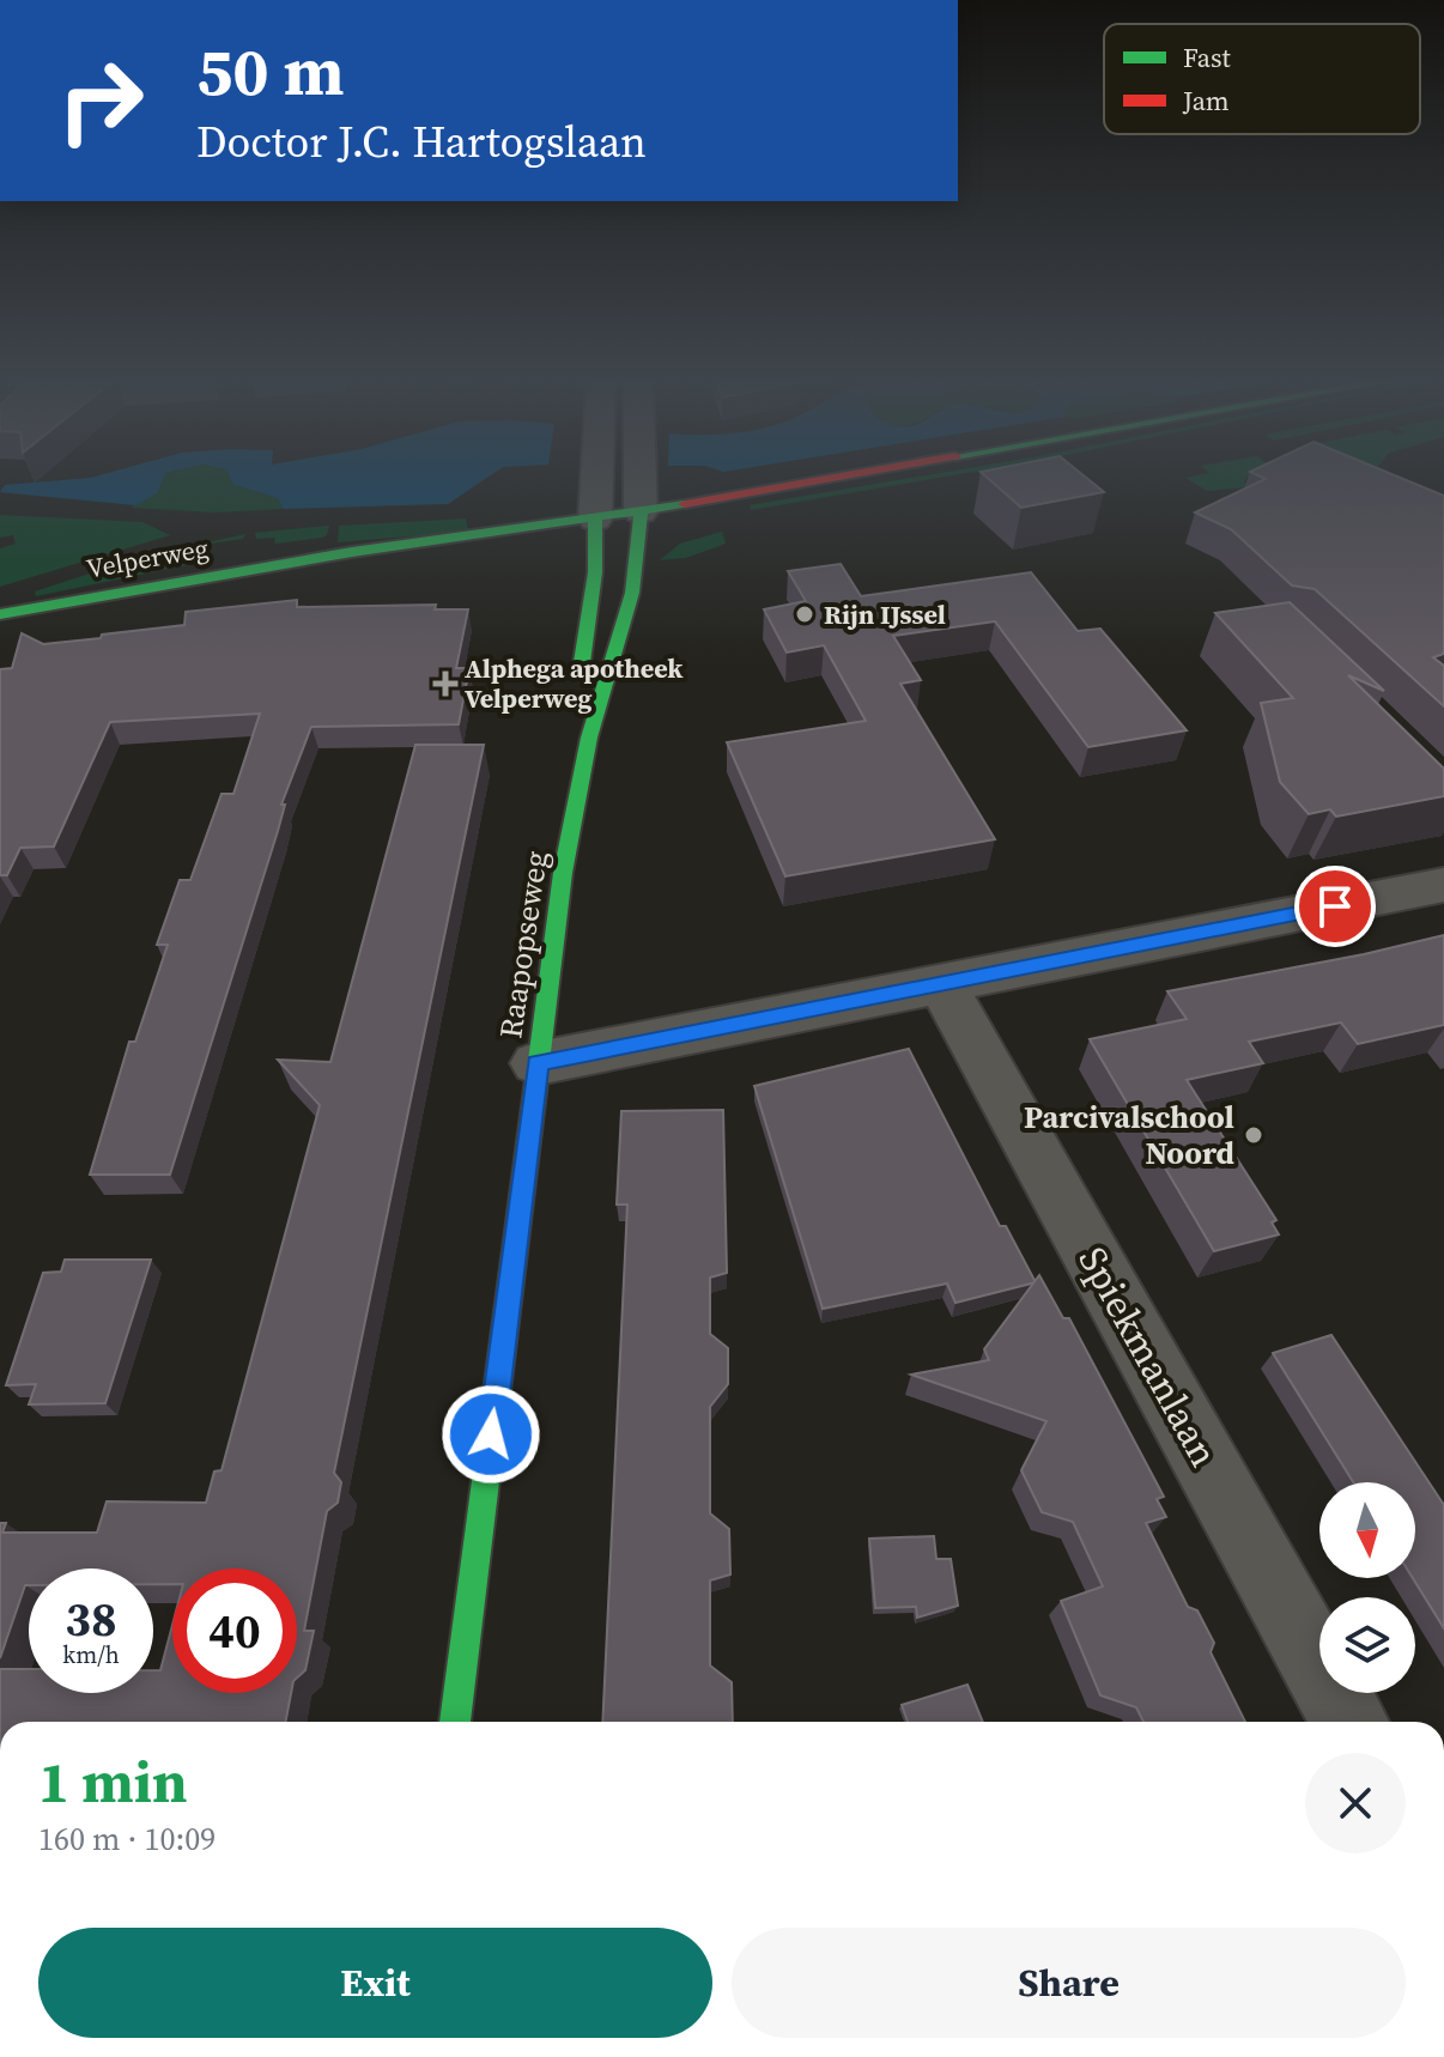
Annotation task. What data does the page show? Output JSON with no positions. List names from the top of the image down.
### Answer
{
  "streets": {
    "main road": ["Velperweg", "Raapopseweg"],
    "street": ["Spiekmanlaan"]
  },
  "crossings": [
    ["Velperweg", "Raapopseweg"]
  ],
  "places": {
    "other": ["Rijn IJssel", "Parcivalschool Noord"],
    "health": ["Alphega apotheek Velperweg"]
  },
  "legend": ["Fast", "Jam"],
  "north": "bottom",
  "page": {
    "turn": ["50 m", "Doctor J.C. Hartogslaan"],
    "speed": "38 km/h",
    "limit": "40",
    "heading": ["1 min", "160 m · 10:09"],
    "buttons": ["Exit", "Share"]
  }
}
